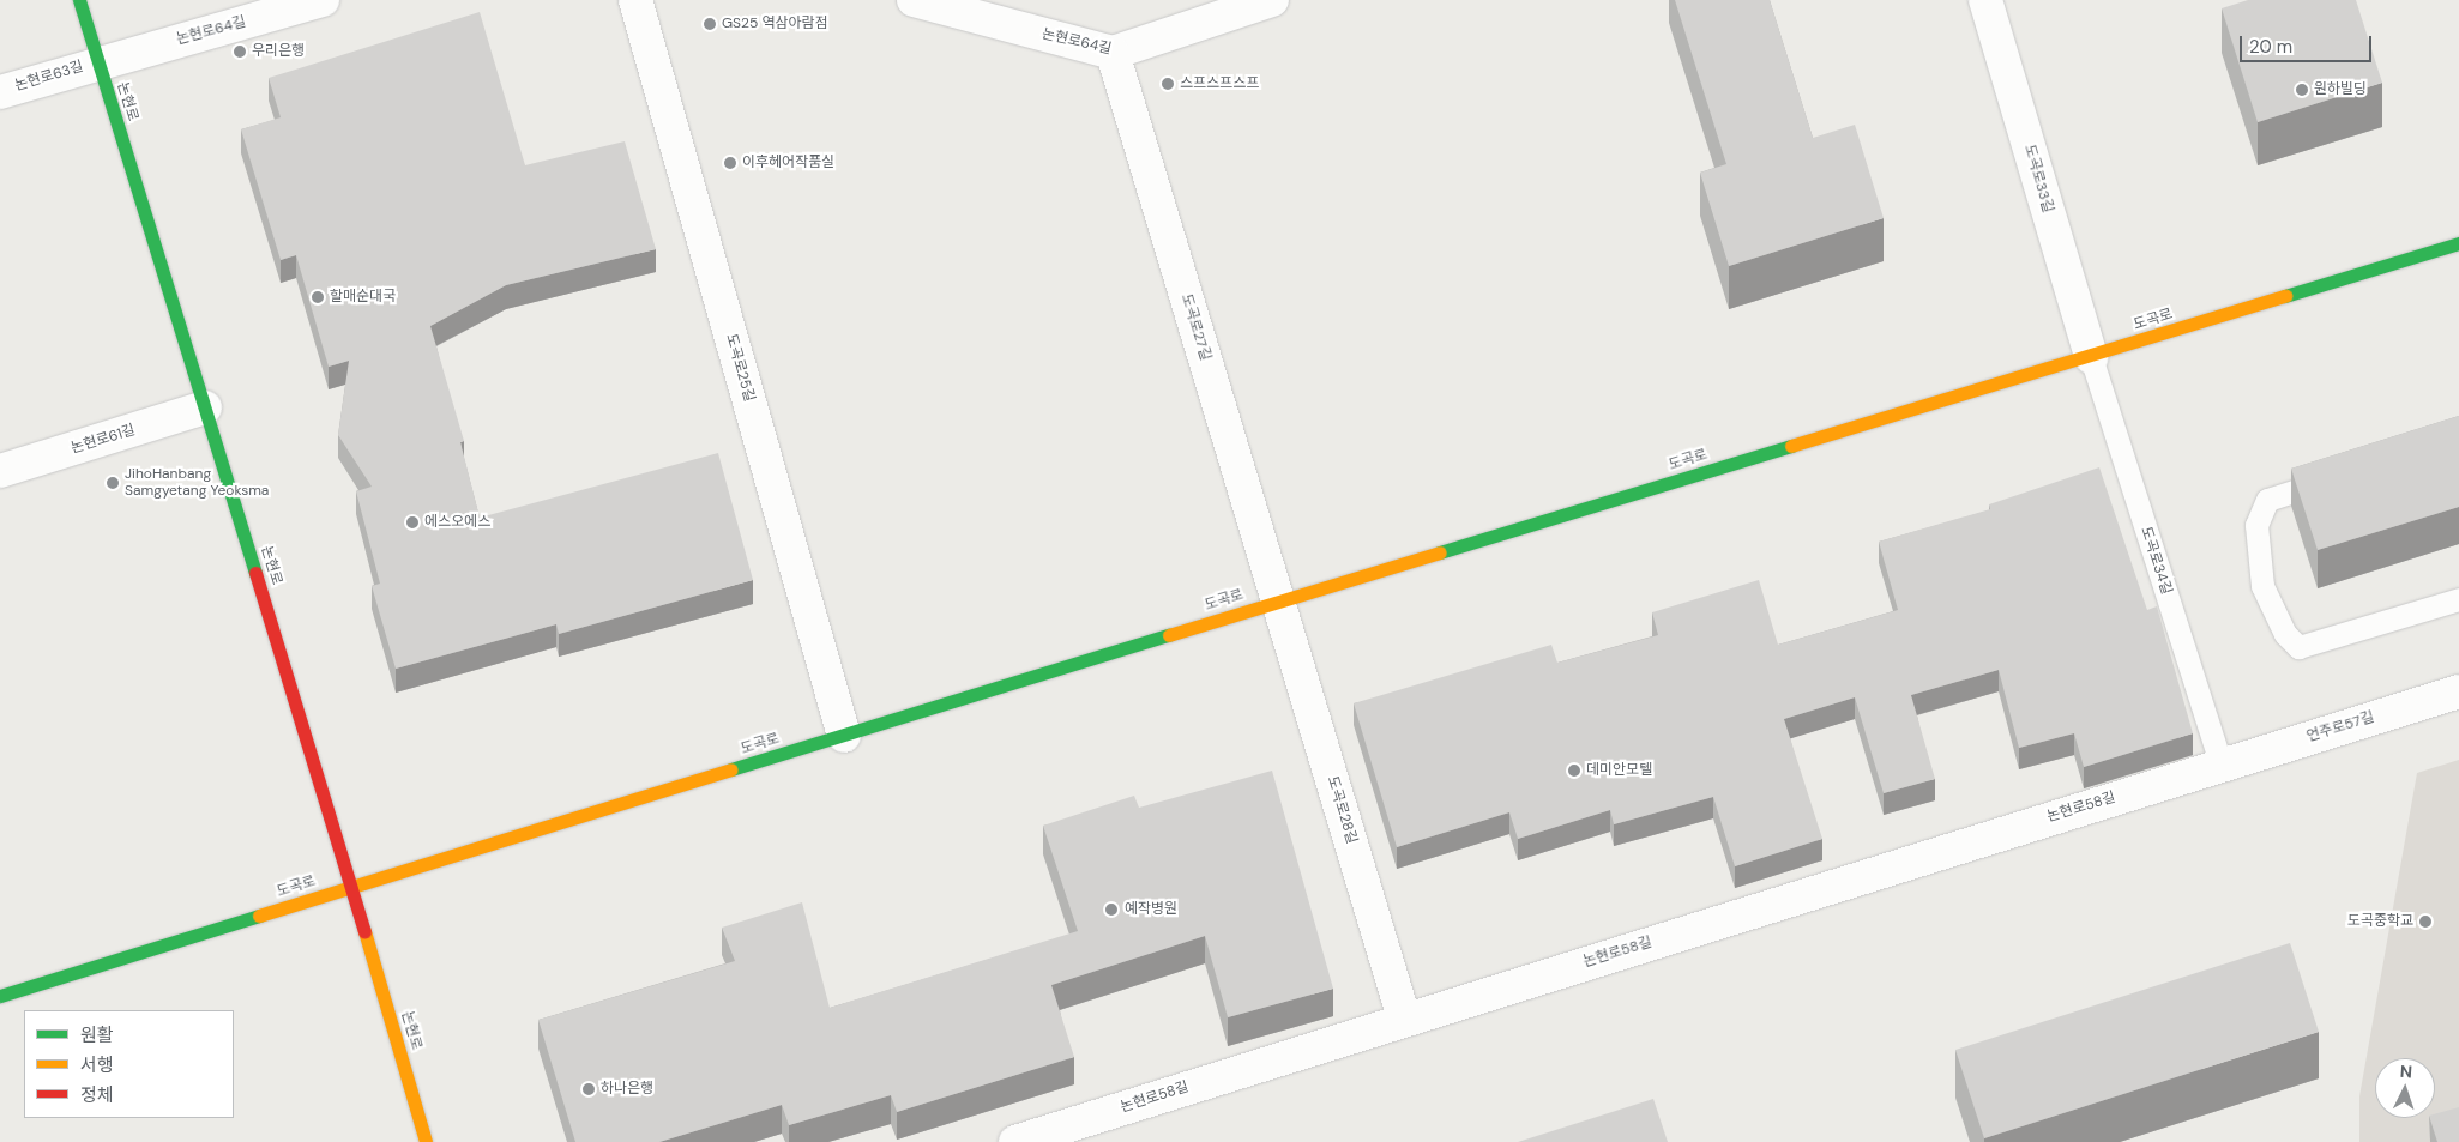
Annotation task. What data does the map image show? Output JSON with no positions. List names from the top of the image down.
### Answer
{
  "streets": {
    "main road": ["논현로", "도곡로"],
    "street": [
      "논현로64길",
      "논현로63길",
      "도곡로33길",
      "도곡로27길",
      "도곡로25길",
      "논현로61길",
      "언주로57길",
      "논현로58길",
      "도곡로28길"
    ],
    "lane": ["도곡로34길"]
  },
  "crossings": [
    ["논현로64길", "논현로63길"],
    ["논현로64길", "논현로"],
    ["논현로64길", "도곡로27길"],
    ["논현로63길", "논현로"],
    ["논현로", "도곡로"],
    ["논현로", "논현로61길"],
    ["도곡로33길", "도곡로"],
    ["도곡로33길", "도곡로34길"],
    ["도곡로", "도곡로27길"],
    ["도곡로", "도곡로25길"],
    ["도곡로", "도곡로34길"],
    ["도곡로", "도곡로28길"],
    ["도곡로27길", "도곡로28길"],
    ["도곡로34길", "언주로57길"],
    ["도곡로34길", "논현로58길"],
    ["언주로57길", "논현로58길"],
    ["논현로58길", "도곡로28길"]
  ],
  "places": [
    "GS25 역삼아람점",
    "우리은행",
    "스프스프스프",
    "원하빌딩",
    "이후헤어작품실",
    "할매순대국",
    "JihoHanbang Samgyetang Yeoksma",
    "에스오에스",
    "데미안모텔",
    "예작병원",
    "도곡중학교",
    "하나은행"
  ],
  "legend": ["원활", "서행", "정체"],
  "scale_bar": "20 m",
  "north": "top"
}
